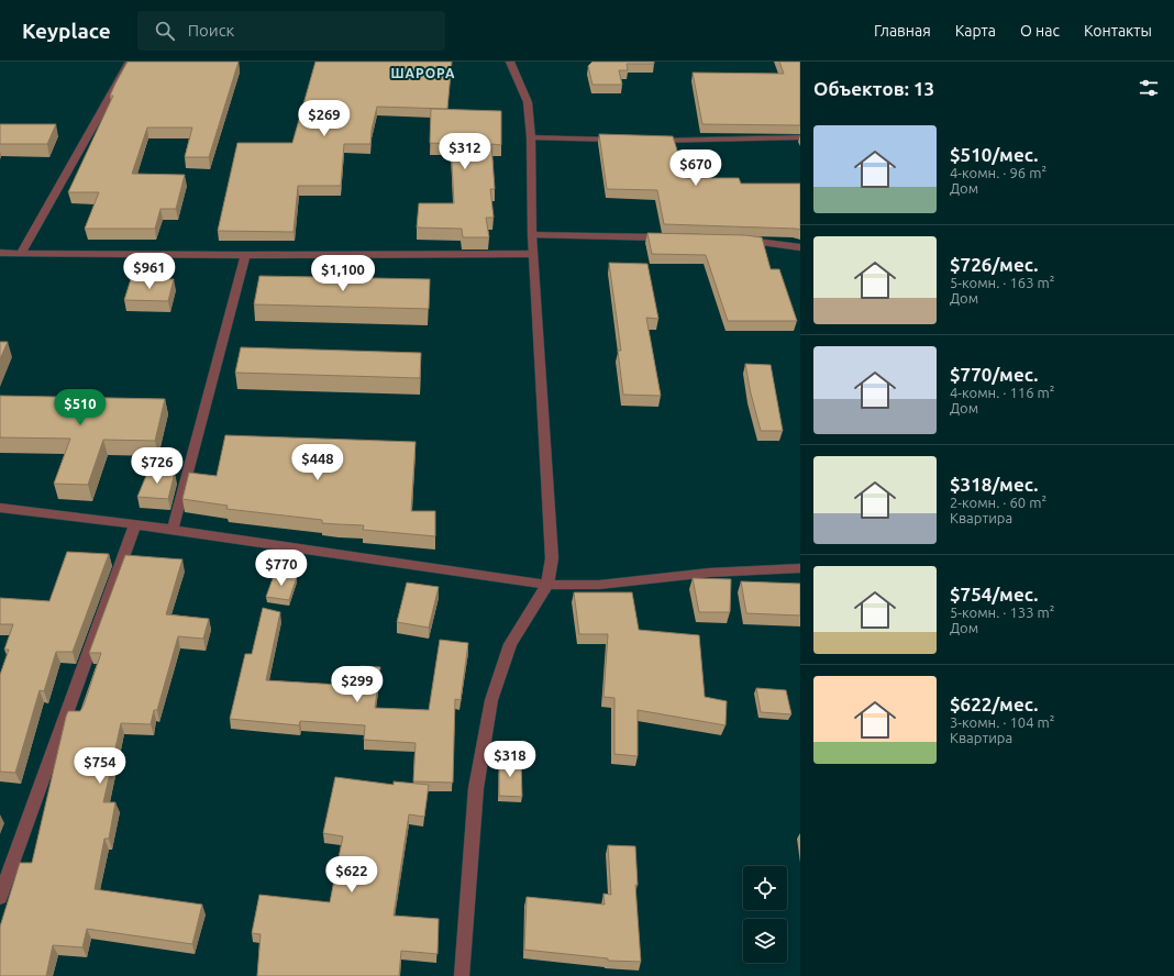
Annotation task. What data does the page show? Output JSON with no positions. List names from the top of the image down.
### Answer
{
  "districts": ["ШАРОРА"],
  "page": {
    "header": "Keyplace",
    "search": "Поиск",
    "nav": [
      "Главная",
      "Карта",
      "О нас",
      "Контакты"
    ],
    "heading": "Объектов: 13",
    "price": [
      "$269",
      "$312",
      "$670",
      "$961",
      "$1,100",
      "$510",
      "$448",
      "$726",
      "$770",
      "$299",
      "$318",
      "$754",
      "$622"
    ],
    "list": [
      {
        "name": "$510/мес.",
        "note": "4-комн. · 96 m² · Дом"
      },
      {
        "name": "$726/мес.",
        "note": "5-комн. · 163 m² · Дом"
      },
      {
        "name": "$770/мес.",
        "note": "4-комн. · 116 m² · Дом"
      },
      {
        "name": "$318/мес.",
        "note": "2-комн. · 60 m² · Квартира"
      },
      {
        "name": "$754/мес.",
        "note": "5-комн. · 133 m² · Дом"
      },
      {
        "name": "$622/мес.",
        "note": "3-комн. · 104 m² · Квартира"
      }
    ]
  }
}
